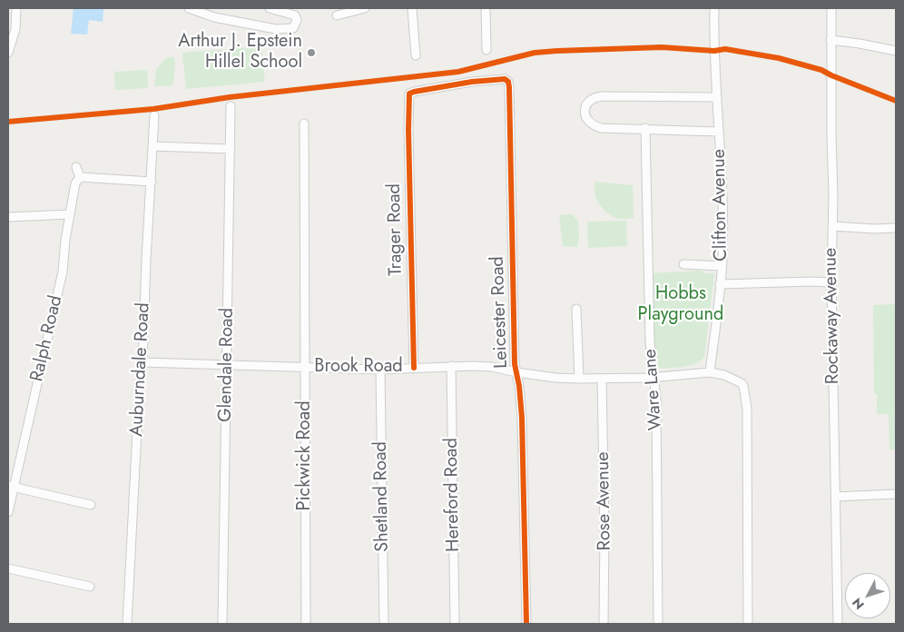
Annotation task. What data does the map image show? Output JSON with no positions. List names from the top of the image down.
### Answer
{
  "streets": {
    "street": [
      "Clifton Avenue",
      "Trager Road",
      "Leicester Road",
      "Rockaway Avenue",
      "Ralph Road",
      "Glendale Road",
      "Brook Road",
      "Auburndale Road",
      "Ware Lane",
      "Pickwick Road",
      "Hereford Road",
      "Shetland Road",
      "Rose Avenue"
    ]
  },
  "crossings": [
    ["Clifton Avenue", "Brook Road"],
    ["Trager Road", "Leicester Road"],
    ["Trager Road", "Brook Road"],
    ["Leicester Road", "Brook Road"],
    ["Glendale Road", "Brook Road"],
    ["Brook Road", "Auburndale Road"],
    ["Brook Road", "Ware Lane"],
    ["Brook Road", "Pickwick Road"],
    ["Brook Road", "Hereford Road"],
    ["Brook Road", "Shetland Road"],
    ["Brook Road", "Rose Avenue"]
  ],
  "parks": ["Hobbs Playground"],
  "places": ["Arthur J. Epstein Hillel School"],
  "north": "bottom left"
}
